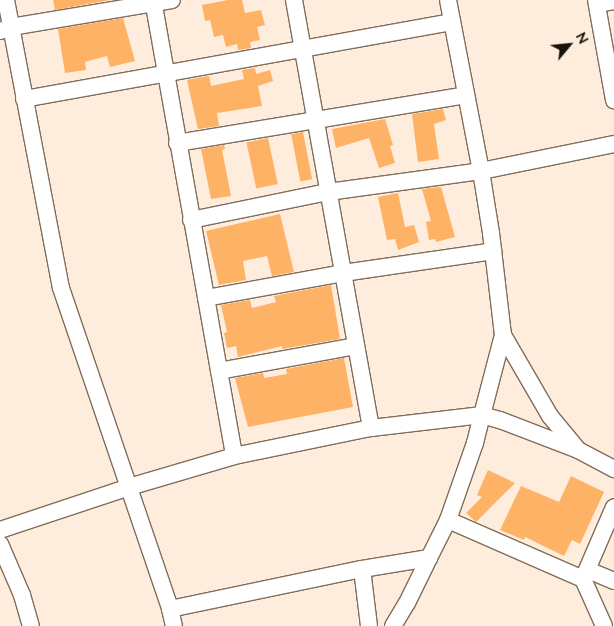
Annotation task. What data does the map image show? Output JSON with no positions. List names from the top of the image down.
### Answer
{
  "north": "top right"
}
